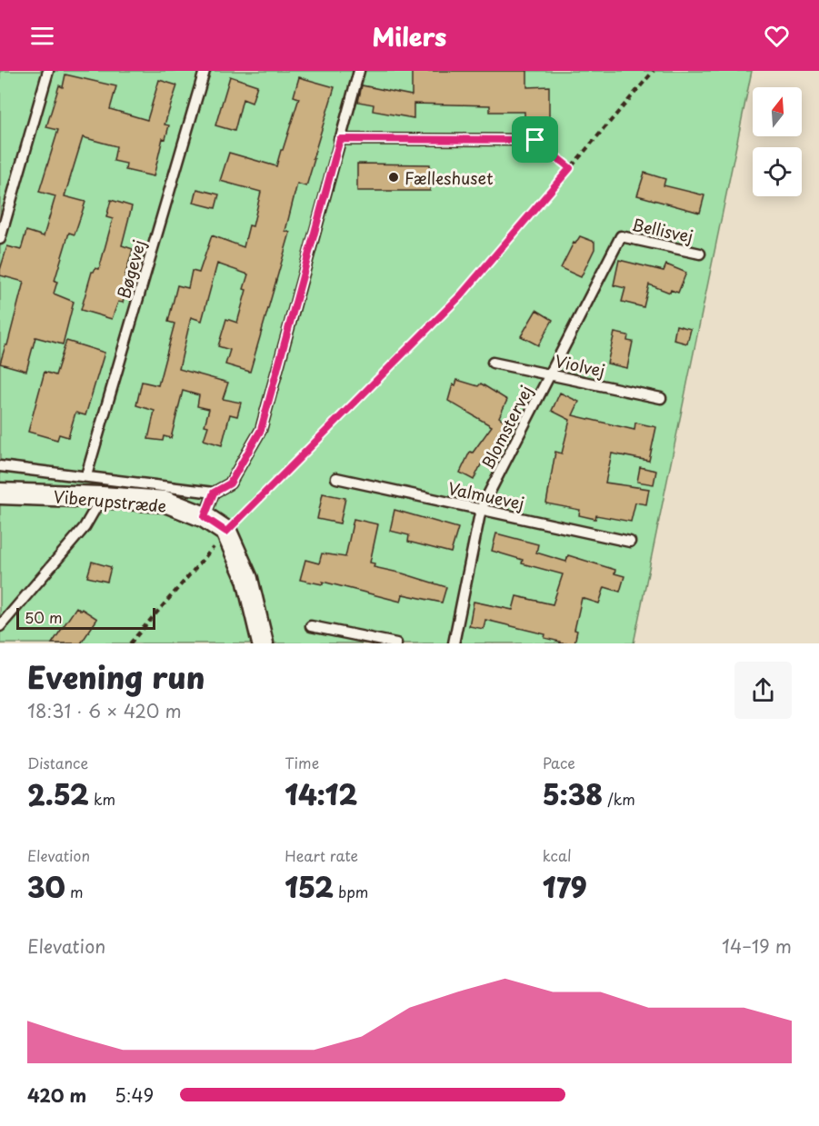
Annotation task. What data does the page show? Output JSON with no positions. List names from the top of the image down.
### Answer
{
  "streets": {
    "street": ["Viberupstræde"],
    "lane": [
      "Bellisvej",
      "Bøgevej",
      "Violvej",
      "Blomstervej",
      "Valmuevej"
    ]
  },
  "crossings": [
    ["Bellisvej", "Blomstervej"],
    ["Violvej", "Blomstervej"],
    ["Blomstervej", "Valmuevej"]
  ],
  "places": ["Fælleshuset"],
  "scale_bar": "50 m",
  "north": "top",
  "page": {
    "header": "Milers",
    "scale": "50 m",
    "heading": ["Evening run", "18:31 · 6 × 420 m"],
    "stats": [
      ["Distance", "2.52 km"],
      ["Time", "14:12"],
      ["Pace", "5:38 /km"],
      ["Elevation", "30 m"],
      ["Heart rate", "152 bpm"],
      ["kcal", "179"]
    ],
    "chart": ["Elevation", "14–19 m"],
    "list": [
      {
        "name": "420 m",
        "note": "5:49"
      }
    ]
  }
}
